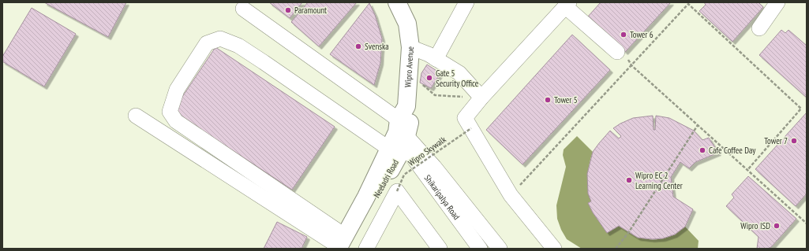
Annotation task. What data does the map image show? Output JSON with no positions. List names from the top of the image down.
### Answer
{
  "streets": {
    "main road": ["Wipro Avenue", "Neeladri Road"],
    "street": ["Shikaripalya Road"],
    "path": ["Wipro Skywalk"]
  },
  "crossings": [
    ["Wipro Avenue", "Neeladri Road"],
    ["Wipro Avenue", "Shikaripalya Road"],
    ["Neeladri Road", "Shikaripalya Road"]
  ],
  "places": [
    "Paramount",
    "Tower 6",
    "Svenska",
    "Gate 5 Security Office",
    "Tower 5",
    "Tower 7",
    "Cafe Coffee Day",
    "Wipro EC 2 Learning Center",
    "Wipro ISD"
  ]
}
